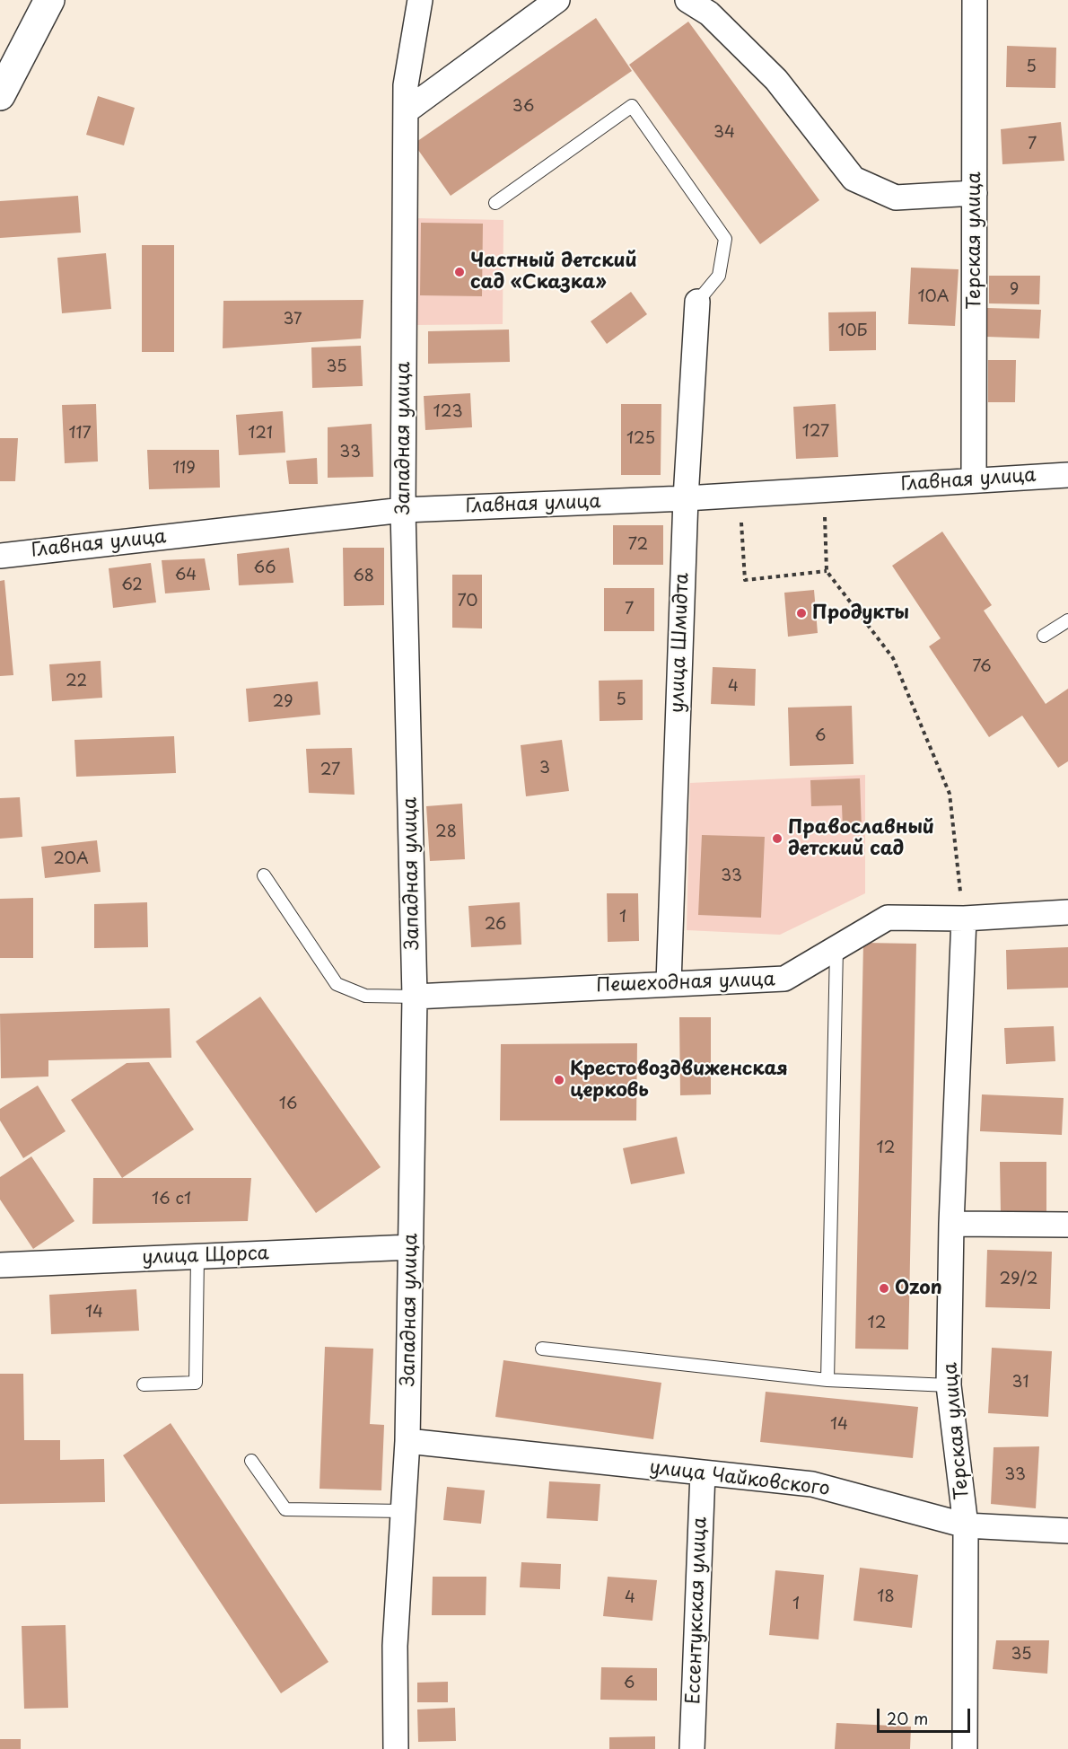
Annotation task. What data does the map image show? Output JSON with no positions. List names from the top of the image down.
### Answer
{
  "streets": {
    "street": [
      "Терская улица",
      "Западная улица",
      "Главная улица",
      "улица Шмидта",
      "Пешеходная улица",
      "улица Щорса",
      "улица Чайковского",
      "Ессентукская улица"
    ]
  },
  "crossings": [
    ["Терская улица", "Главная улица"],
    ["Терская улица", "Пешеходная улица"],
    ["Терская улица", "улица Чайковского"],
    ["Западная улица", "Главная улица"],
    ["Западная улица", "Пешеходная улица"],
    ["Западная улица", "улица Щорса"],
    ["Западная улица", "улица Чайковского"],
    ["Главная улица", "улица Шмидта"],
    ["улица Шмидта", "Пешеходная улица"],
    ["улица Чайковского", "Ессентукская улица"]
  ],
  "places": [
    "Частный детский сад «Сказка»",
    "Продукты",
    "Православный детский сад",
    "Крестовоздвиженская церковь",
    "Ozon"
  ],
  "house_numbers": [
    "5",
    "36",
    "34",
    "7",
    "9",
    "10А",
    "37",
    "10Б",
    "35",
    "123",
    "127",
    "117",
    "121",
    "125",
    "33",
    "119",
    "72",
    "66",
    "64",
    "68",
    "62",
    "70",
    "7",
    "76",
    "22",
    "4",
    "5",
    "29",
    "6",
    "3",
    "27",
    "28",
    "20А",
    "33",
    "1",
    "26",
    "16",
    "12",
    "16 с1",
    "29/2",
    "14",
    "12",
    "31",
    "14",
    "33",
    "18",
    "4",
    "1",
    "35",
    "6"
  ],
  "scale_bar": "20 m"
}
